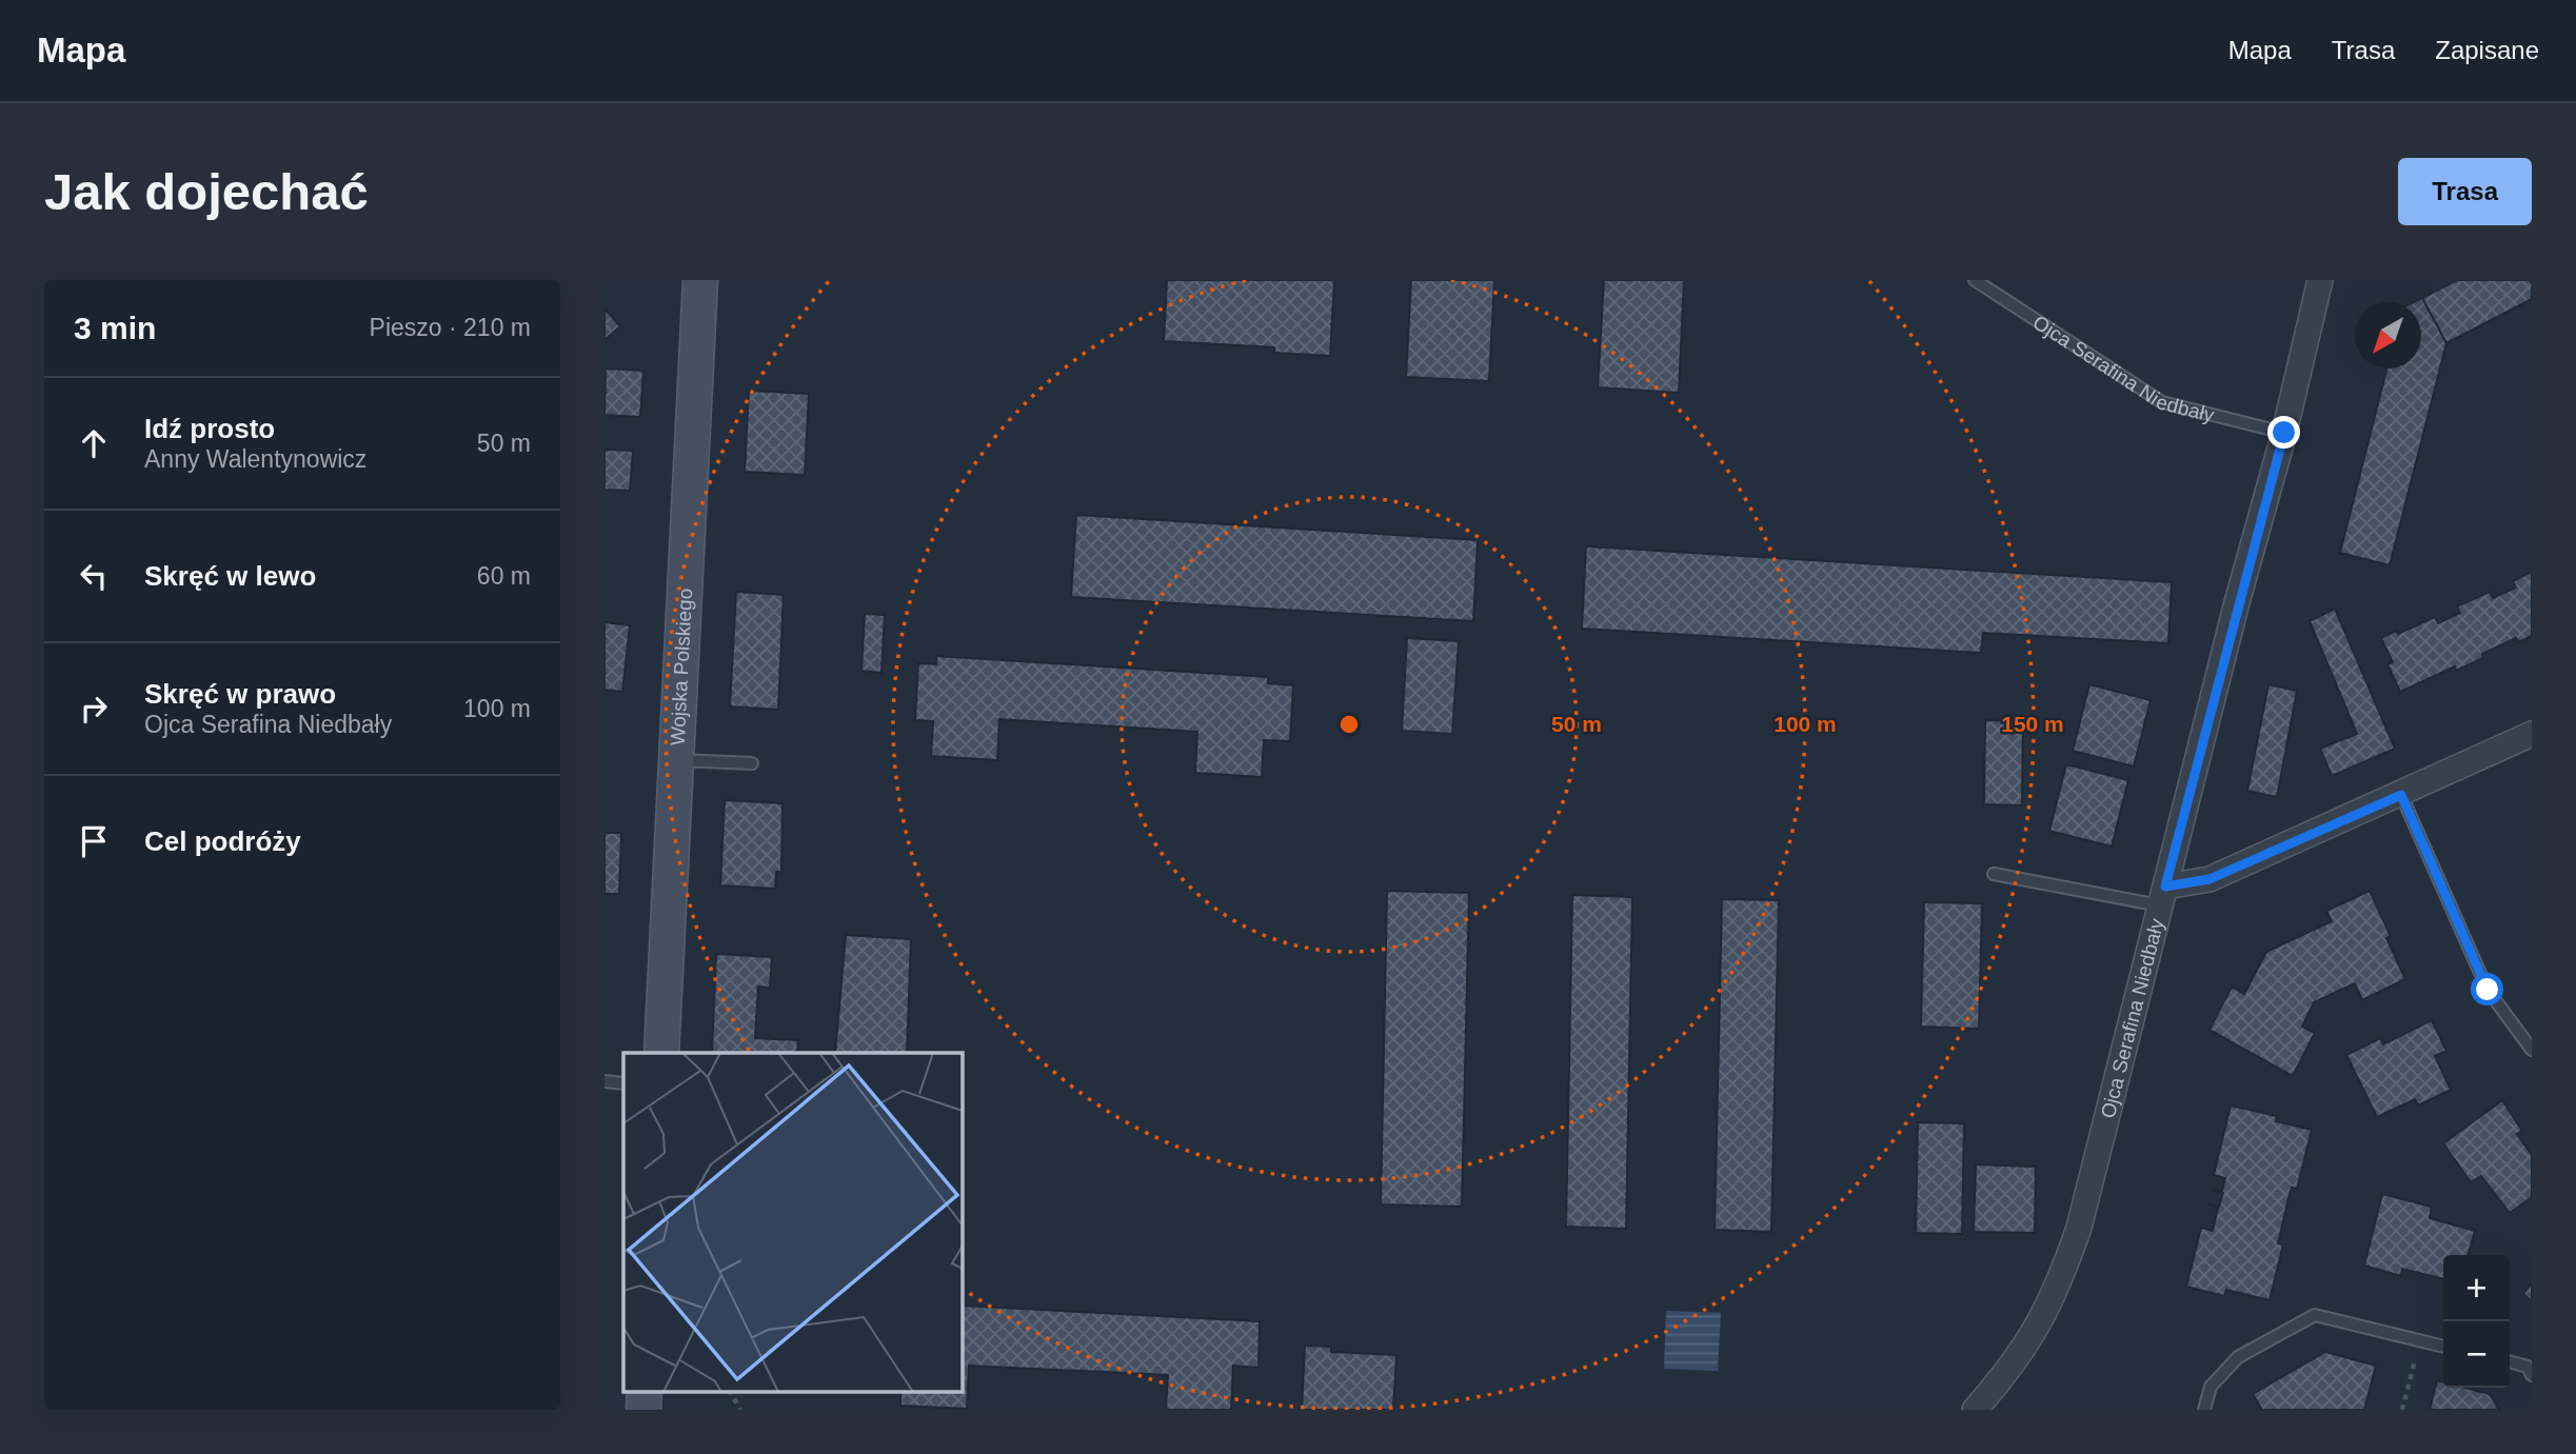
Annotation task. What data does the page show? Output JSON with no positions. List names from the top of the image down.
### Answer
{
  "streets": {
    "main road": ["Wojska Polskiego"],
    "street": ["Ojca Serafina Niedbały"]
  },
  "north": "bottom left",
  "page": {
    "header": "Mapa",
    "nav": ["Mapa", "Trasa", "Zapisane"],
    "buttons": "Trasa",
    "title": "Jak dojechać",
    "heading": ["3 min", "Pieszo · 210 m"],
    "list": [
      ["Idź prosto", "Anny Walentynowicz", "50 m"],
      ["Skręć w lewo", "60 m"],
      ["Skręć w prawo", "Ojca Serafina Niedbały", "100 m"],
      "Cel podróży"
    ],
    "map_buttons": ["+", "−"]
  },
  "rings": ["50 m", "100 m", "150 m"]
}
